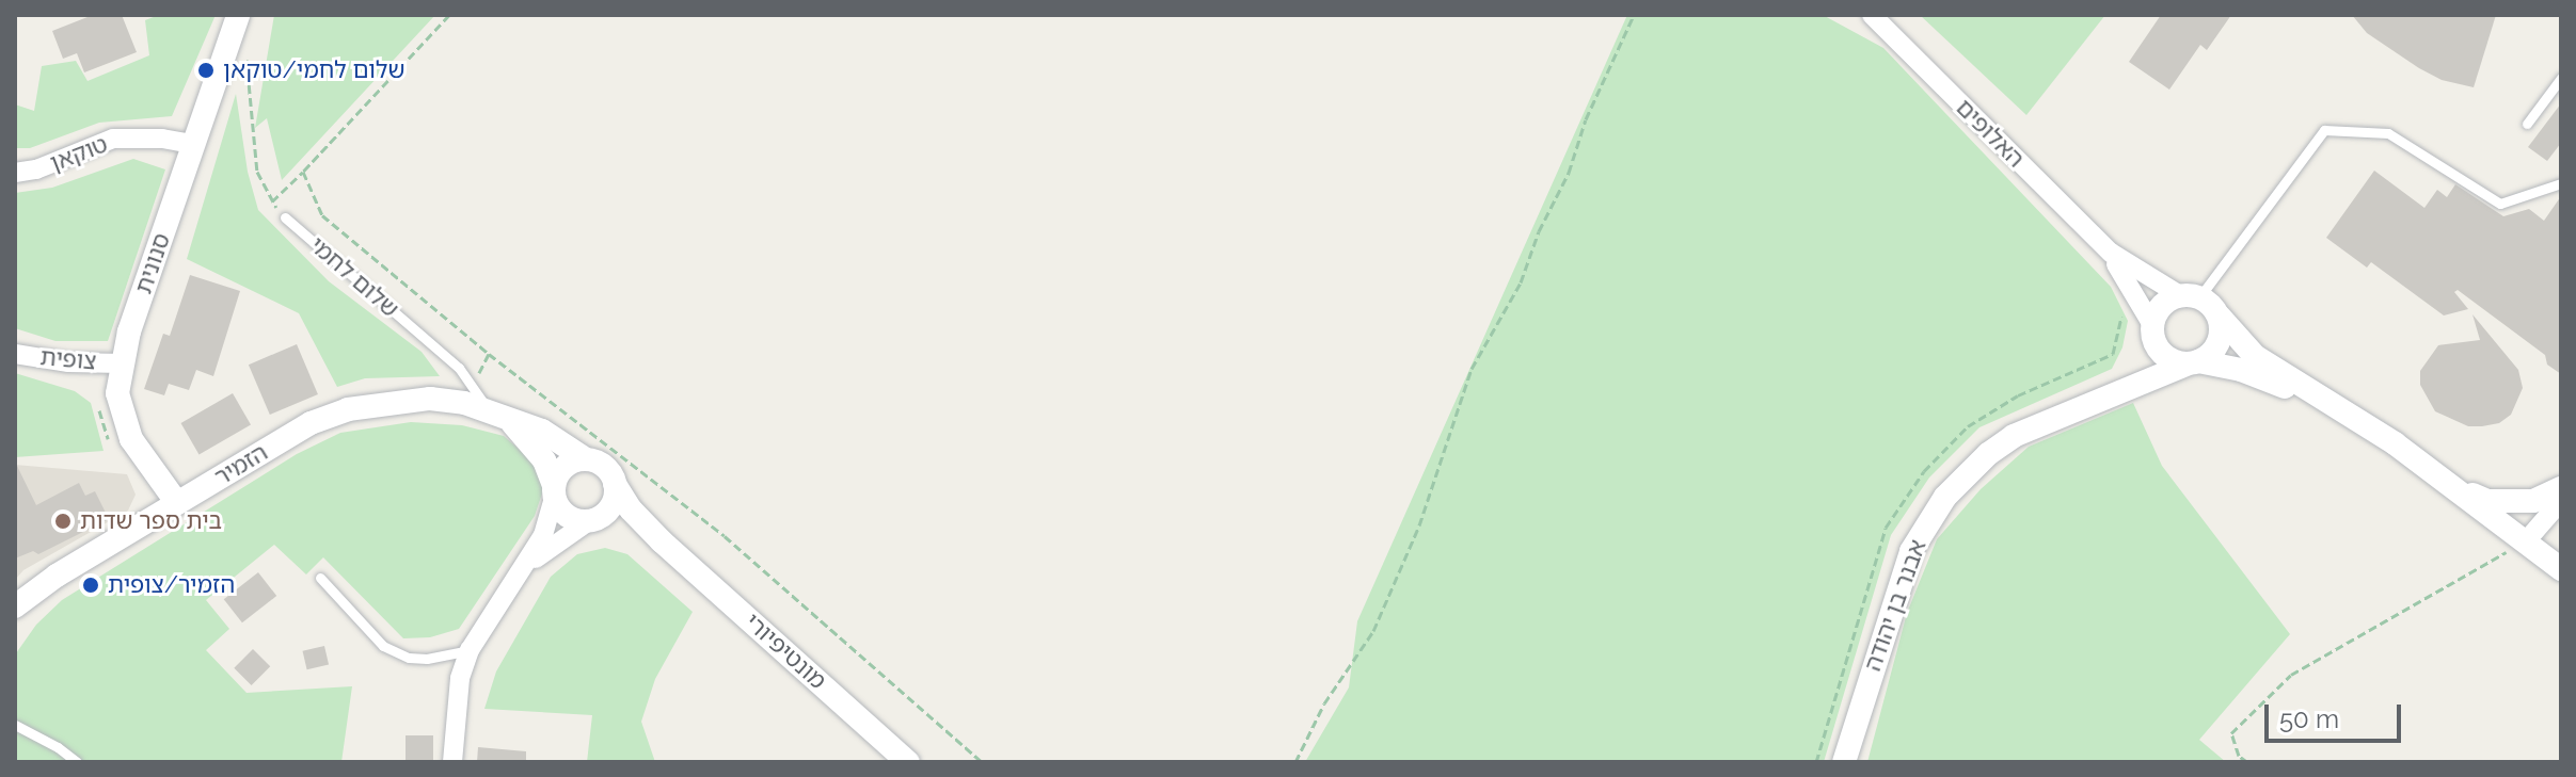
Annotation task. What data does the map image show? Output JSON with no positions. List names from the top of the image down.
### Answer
{
  "streets": {
    "street": [
      "האלופים",
      "טוקאן",
      "סנונית",
      "צופית",
      "הזמיר",
      "אבנר בן יהודה",
      "מונטיפיורי"
    ],
    "lane": ["שלום לחמי"]
  },
  "crossings": [
    ["האלופים", "אבנר בן יהודה"],
    ["טוקאן", "סנונית"],
    ["סנונית", "צופית"],
    ["סנונית", "הזמיר"],
    ["שלום לחמי", "הזמיר"],
    ["הזמיר", "מונטיפיורי"]
  ],
  "places": ["שלום לחמי/טוקאן", "בית ספר שדות", "הזמיר/צופית"],
  "scale_bar": "50 m"
}
